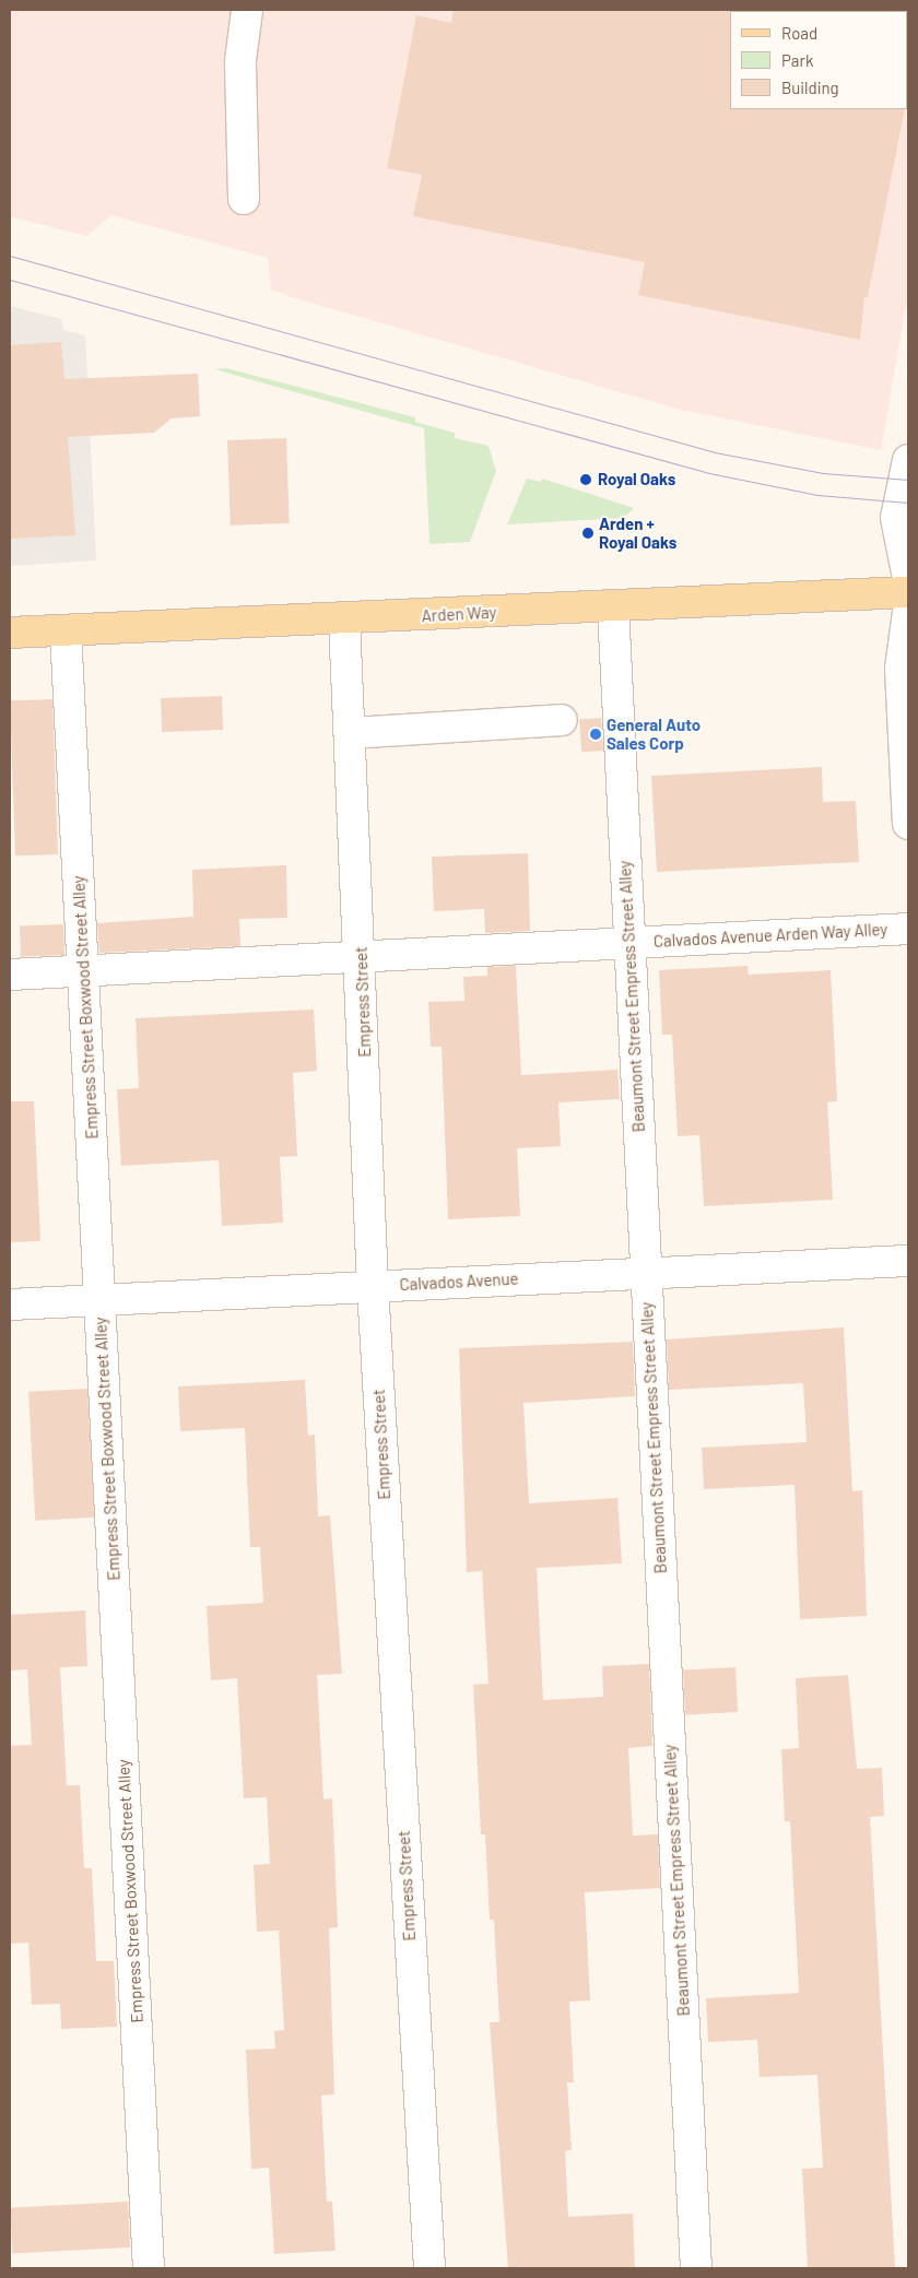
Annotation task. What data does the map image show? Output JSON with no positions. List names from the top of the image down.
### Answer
{
  "streets": {
    "main road": ["Arden Way"],
    "street": [
      "Calvados Avenue Arden Way Alley",
      "Beaumont Street Empress Street Alley",
      "Empress Street",
      "Empress Street Boxwood Street Alley",
      "Calvados Avenue"
    ]
  },
  "crossings": [
    ["Arden Way", "Beaumont Street Empress Street Alley"],
    ["Arden Way", "Empress Street"],
    ["Arden Way", "Empress Street Boxwood Street Alley"],
    ["Calvados Avenue Arden Way Alley", "Beaumont Street Empress Street Alley"],
    ["Calvados Avenue Arden Way Alley", "Empress Street"],
    ["Calvados Avenue Arden Way Alley", "Empress Street Boxwood Street Alley"],
    ["Beaumont Street Empress Street Alley", "Calvados Avenue"],
    ["Empress Street", "Calvados Avenue"],
    ["Empress Street Boxwood Street Alley", "Calvados Avenue"]
  ],
  "places": ["Royal Oaks", "Arden + Royal Oaks", "General Auto Sales Corp"],
  "legend": ["Road", "Park", "Building"]
}
